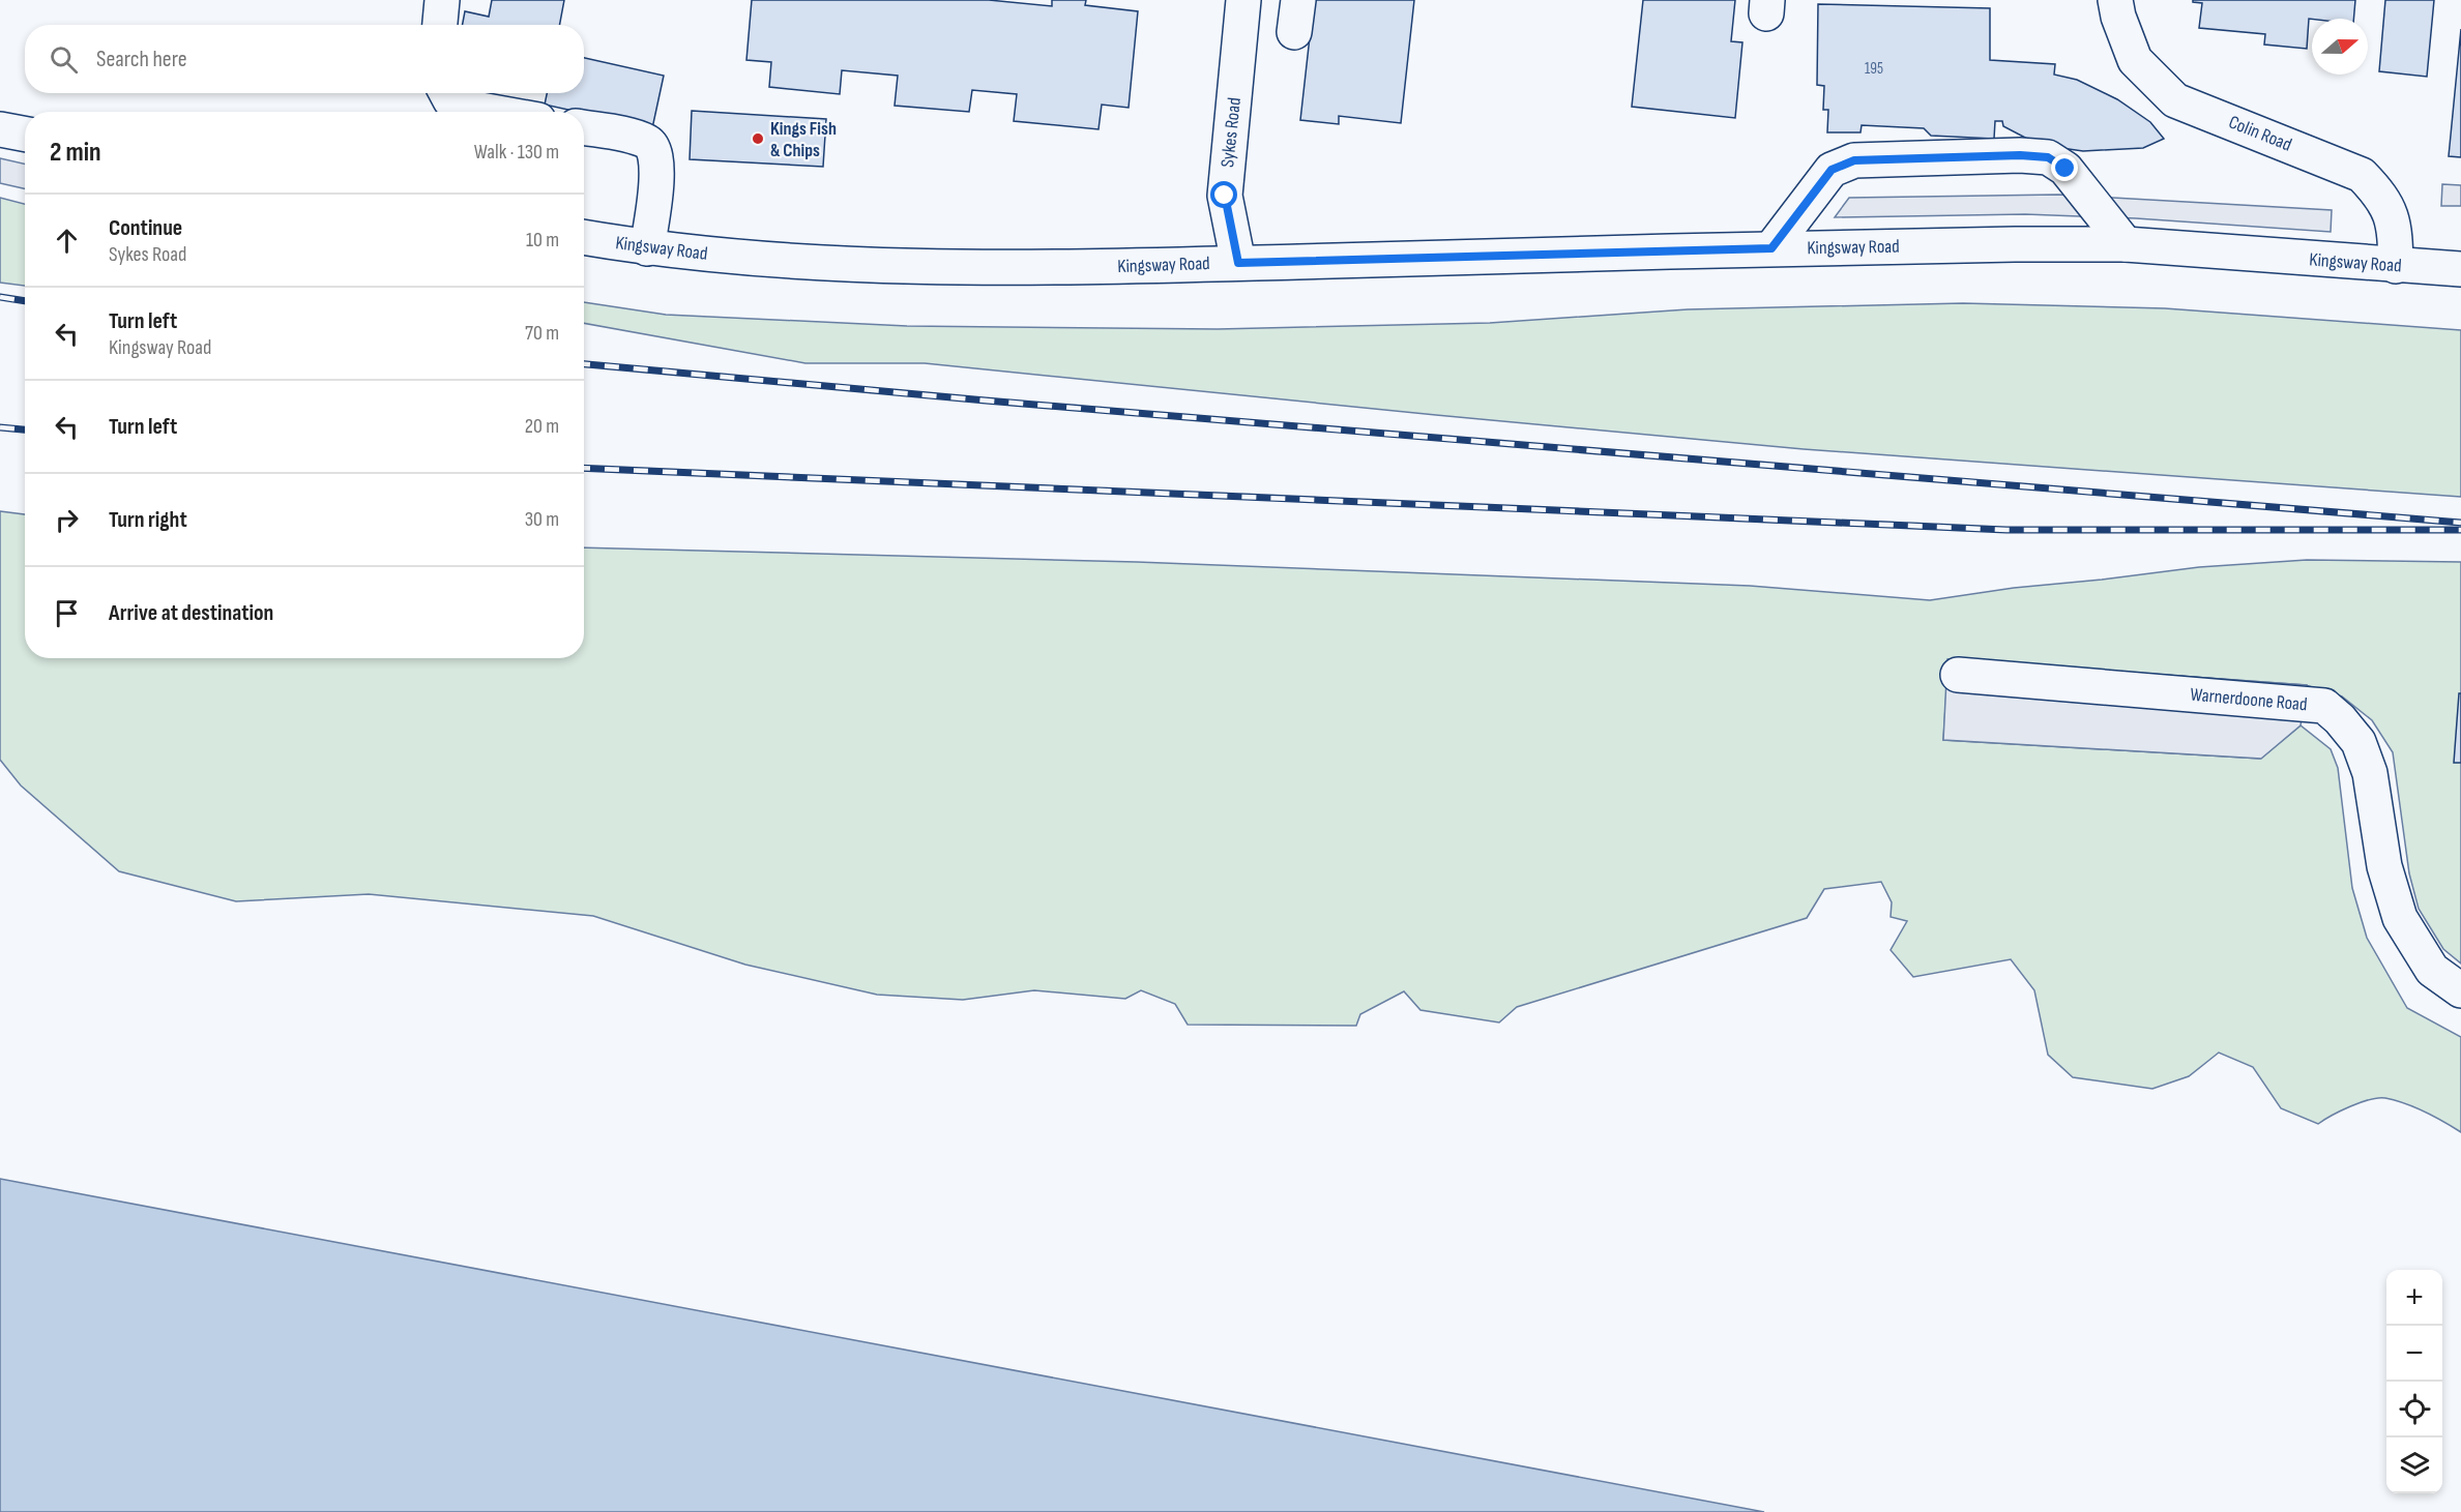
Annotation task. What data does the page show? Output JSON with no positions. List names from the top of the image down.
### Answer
{
  "streets": {
    "main road": [
      "Sykes Road",
      "Colin Road",
      "Kingsway Road",
      "Warnerdoone Road"
    ]
  },
  "crossings": [
    ["Sykes Road", "Kingsway Road"],
    ["Colin Road", "Kingsway Road"]
  ],
  "places": ["Kings Fish & Chips"],
  "house_numbers": ["195"],
  "north": "right",
  "page": {
    "search": "Search here",
    "heading": ["2 min", "Walk · 130 m"],
    "list": [
      ["Continue", "Sykes Road", "10 m"],
      ["Turn left", "Kingsway Road", "70 m"],
      ["Turn left", "20 m"],
      ["Turn right", "30 m"],
      "Arrive at destination"
    ],
    "map_buttons": ["+", "−"]
  }
}
